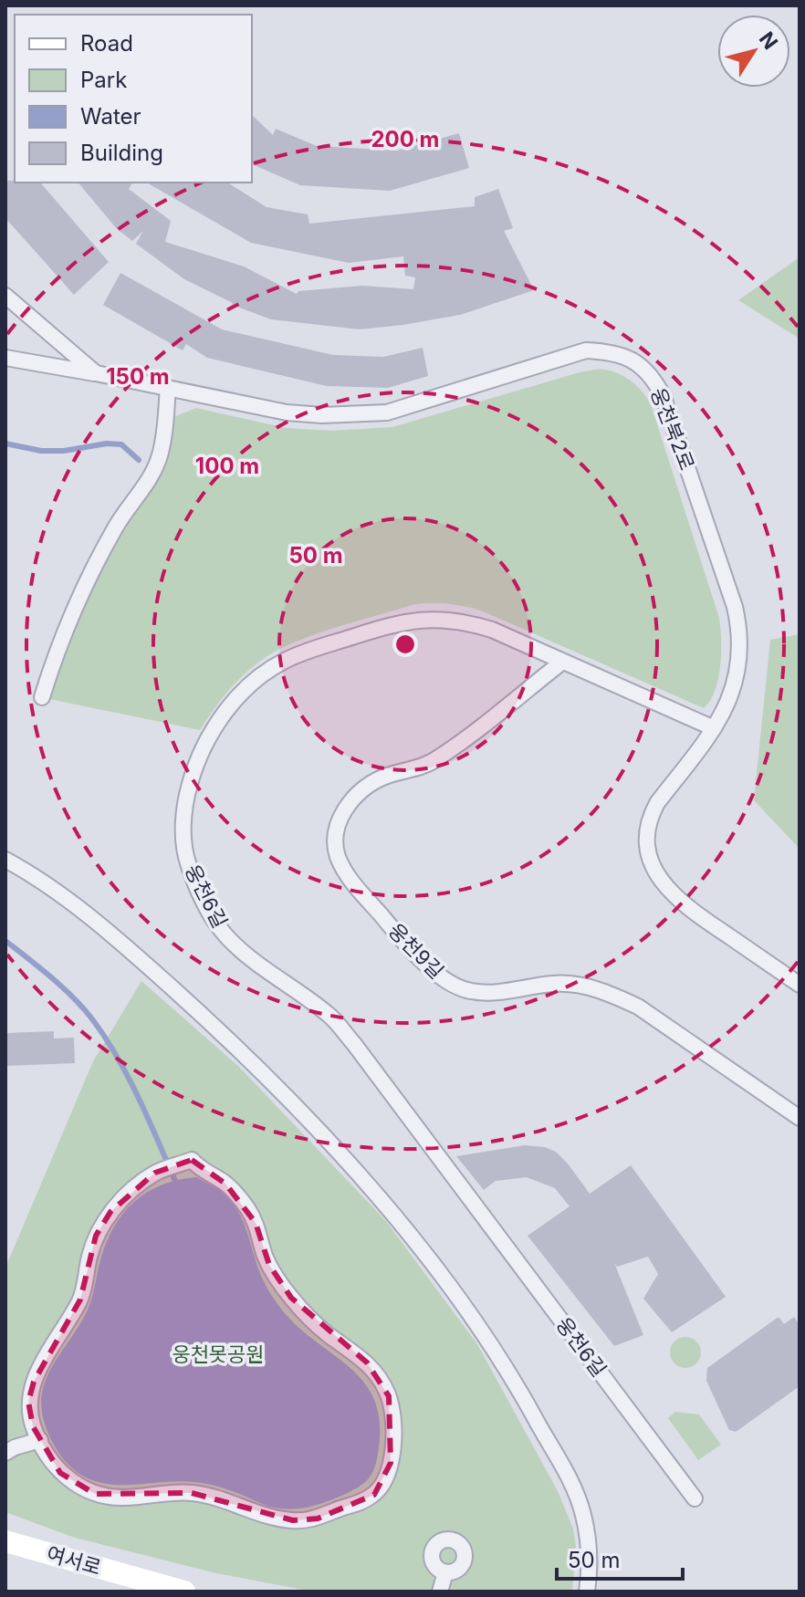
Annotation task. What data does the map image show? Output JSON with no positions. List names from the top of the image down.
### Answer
{
  "streets": {
    "street": [
      "웅천북2로",
      "웅천6길",
      "웅천9길",
      "여서로"
    ]
  },
  "crossings": [
    ["웅천북2로", "웅천6길"],
    ["웅천6길", "웅천9길"]
  ],
  "parks": ["웅천못공원"],
  "legend": [
    "Road",
    "Park",
    "Water",
    "Building"
  ],
  "scale_bar": "50 m",
  "north": "top right",
  "rings": [
    "200 m",
    "150 m",
    "100 m",
    "50 m"
  ]
}
